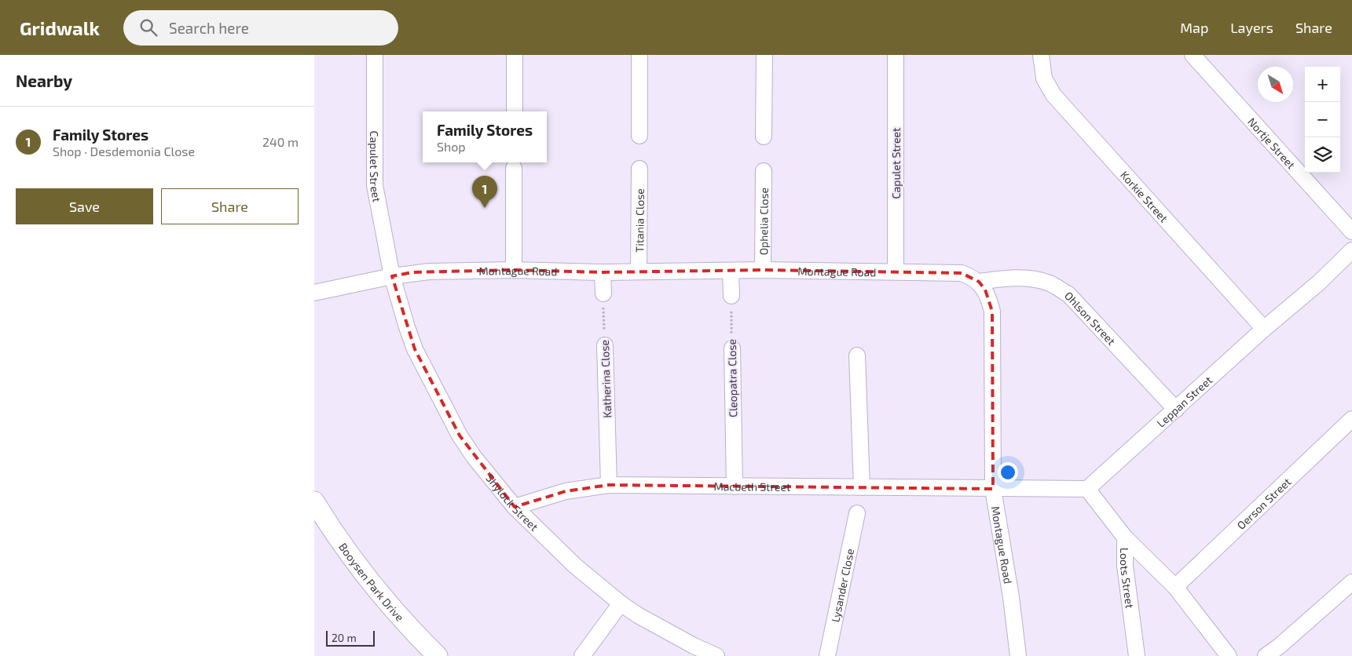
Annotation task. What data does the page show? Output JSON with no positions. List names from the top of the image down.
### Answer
{
  "streets": {
    "street": [
      "Nortje Street",
      "Capulet Street",
      "Korkie Street",
      "Titania Close",
      "Ophelia Close",
      "Montague Road",
      "Ohlson Street",
      "Cleopatra Close",
      "Katherina Close",
      "Leppan Street",
      "Macbeth Street",
      "Shylock Street",
      "Oerson Street",
      "Loots Street",
      "Booysen Park Drive",
      "Lysander Close"
    ]
  },
  "crossings": [
    ["Capulet Street", "Montague Road"],
    ["Capulet Street", "Shylock Street"],
    ["Korkie Street", "Leppan Street"],
    ["Titania Close", "Montague Road"],
    ["Ophelia Close", "Montague Road"],
    ["Montague Road", "Ohlson Street"],
    ["Montague Road", "Macbeth Street"],
    ["Montague Road", "Shylock Street"],
    ["Ohlson Street", "Leppan Street"],
    ["Cleopatra Close", "Macbeth Street"],
    ["Katherina Close", "Macbeth Street"],
    ["Leppan Street", "Loots Street"],
    ["Macbeth Street", "Shylock Street"]
  ],
  "scale_bar": "20 m",
  "north": "bottom right",
  "page": {
    "header": "Gridwalk",
    "search": "Search here",
    "nav": ["Map", "Layers", "Share"],
    "heading": "Nearby",
    "map_buttons": ["+", "−"],
    "list": [
      {
        "mark": "1",
        "name": "Family Stores",
        "note": "Shop · Desdemonia Close",
        "value": "240 m"
      }
    ],
    "popup": ["Family Stores", "Shop"],
    "pins": "1",
    "buttons": ["Save", "Share"],
    "scale": "20 m"
  }
}
